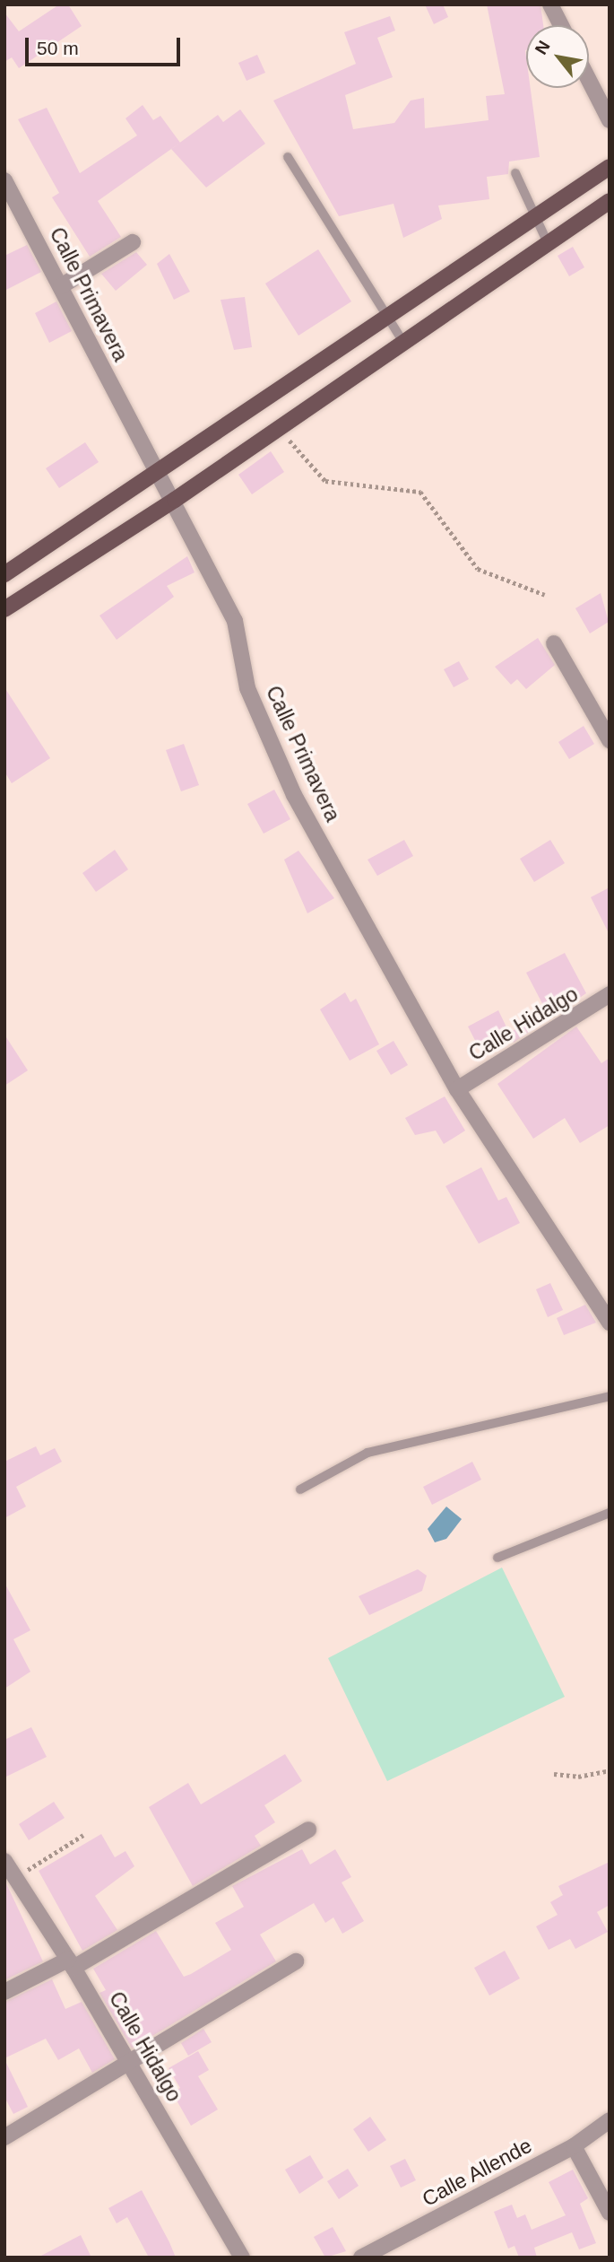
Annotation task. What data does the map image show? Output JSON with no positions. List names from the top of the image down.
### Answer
{
  "streets": {
    "street": ["Calle Primavera", "Calle Hidalgo", "Calle Allende"]
  },
  "crossings": [
    ["Calle Primavera", "Calle Hidalgo"]
  ],
  "scale_bar": "50 m",
  "north": "top left"
}
